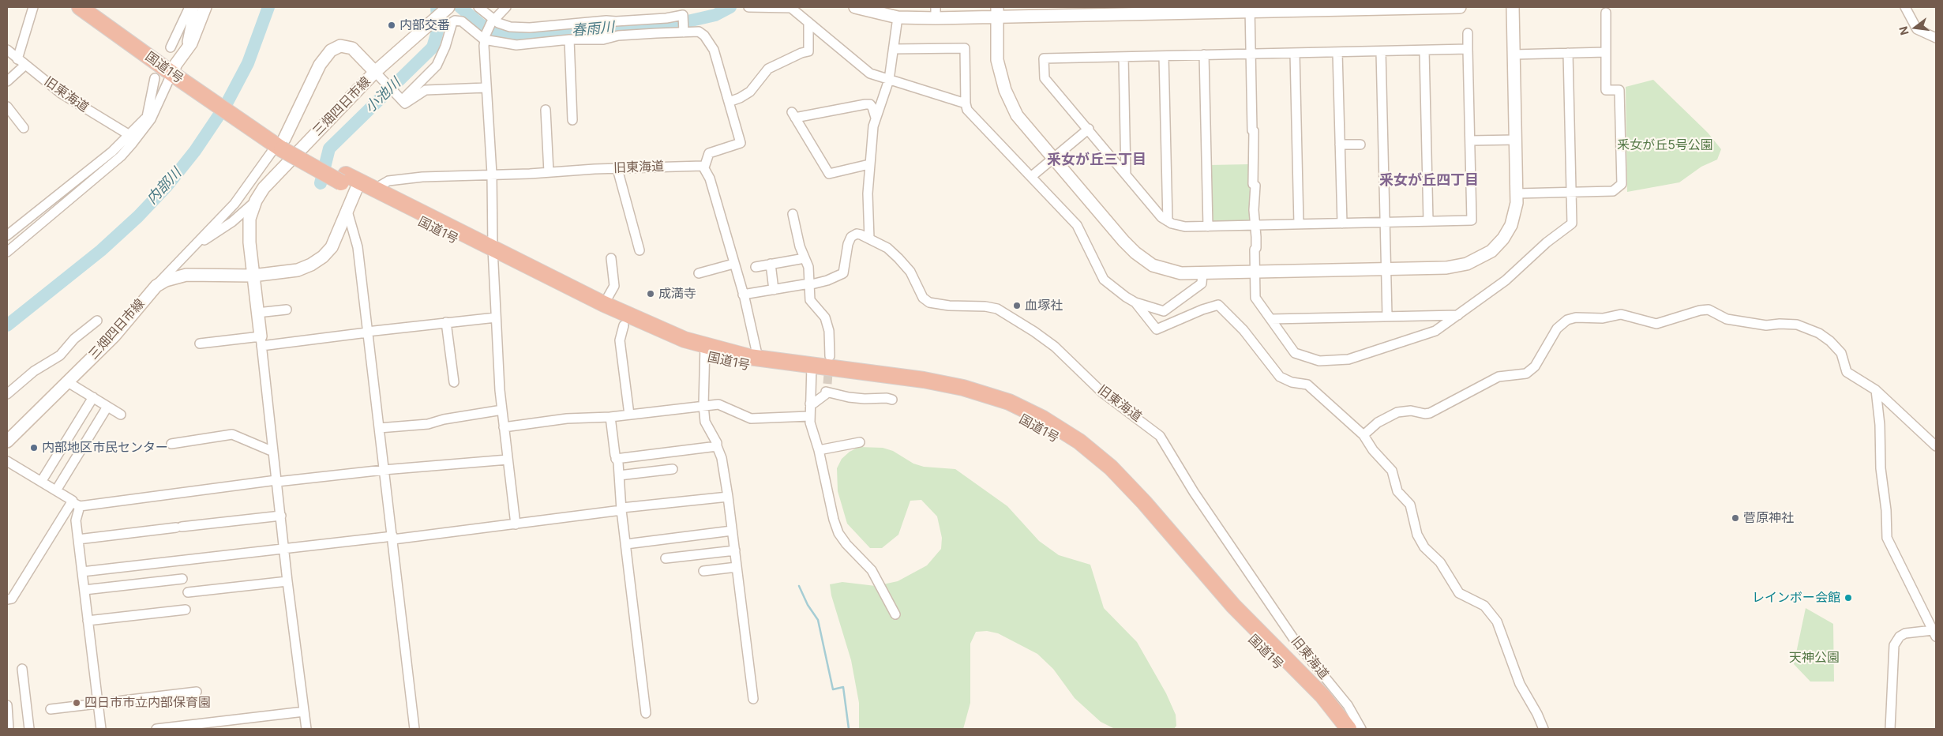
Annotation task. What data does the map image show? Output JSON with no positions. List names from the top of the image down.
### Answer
{
  "streets": {
    "highway": ["国道1号"],
    "street": ["旧東海道", "三畑四日市線"]
  },
  "crossings": [
    ["国道1号", "旧東海道"],
    ["国道1号", "三畑四日市線"]
  ],
  "districts": ["釆女が丘三丁目", "釆女が丘四丁目"],
  "water": ["春雨川", "小池川", "内部川"],
  "parks": ["釆女が丘5号公園", "天神公園"],
  "places": [
    "内部交番",
    "成満寺",
    "血塚社",
    "内部地区市民センター",
    "菅原神社",
    "レインボー会館",
    "四日市市立内部保育園"
  ],
  "north": "left"
}
